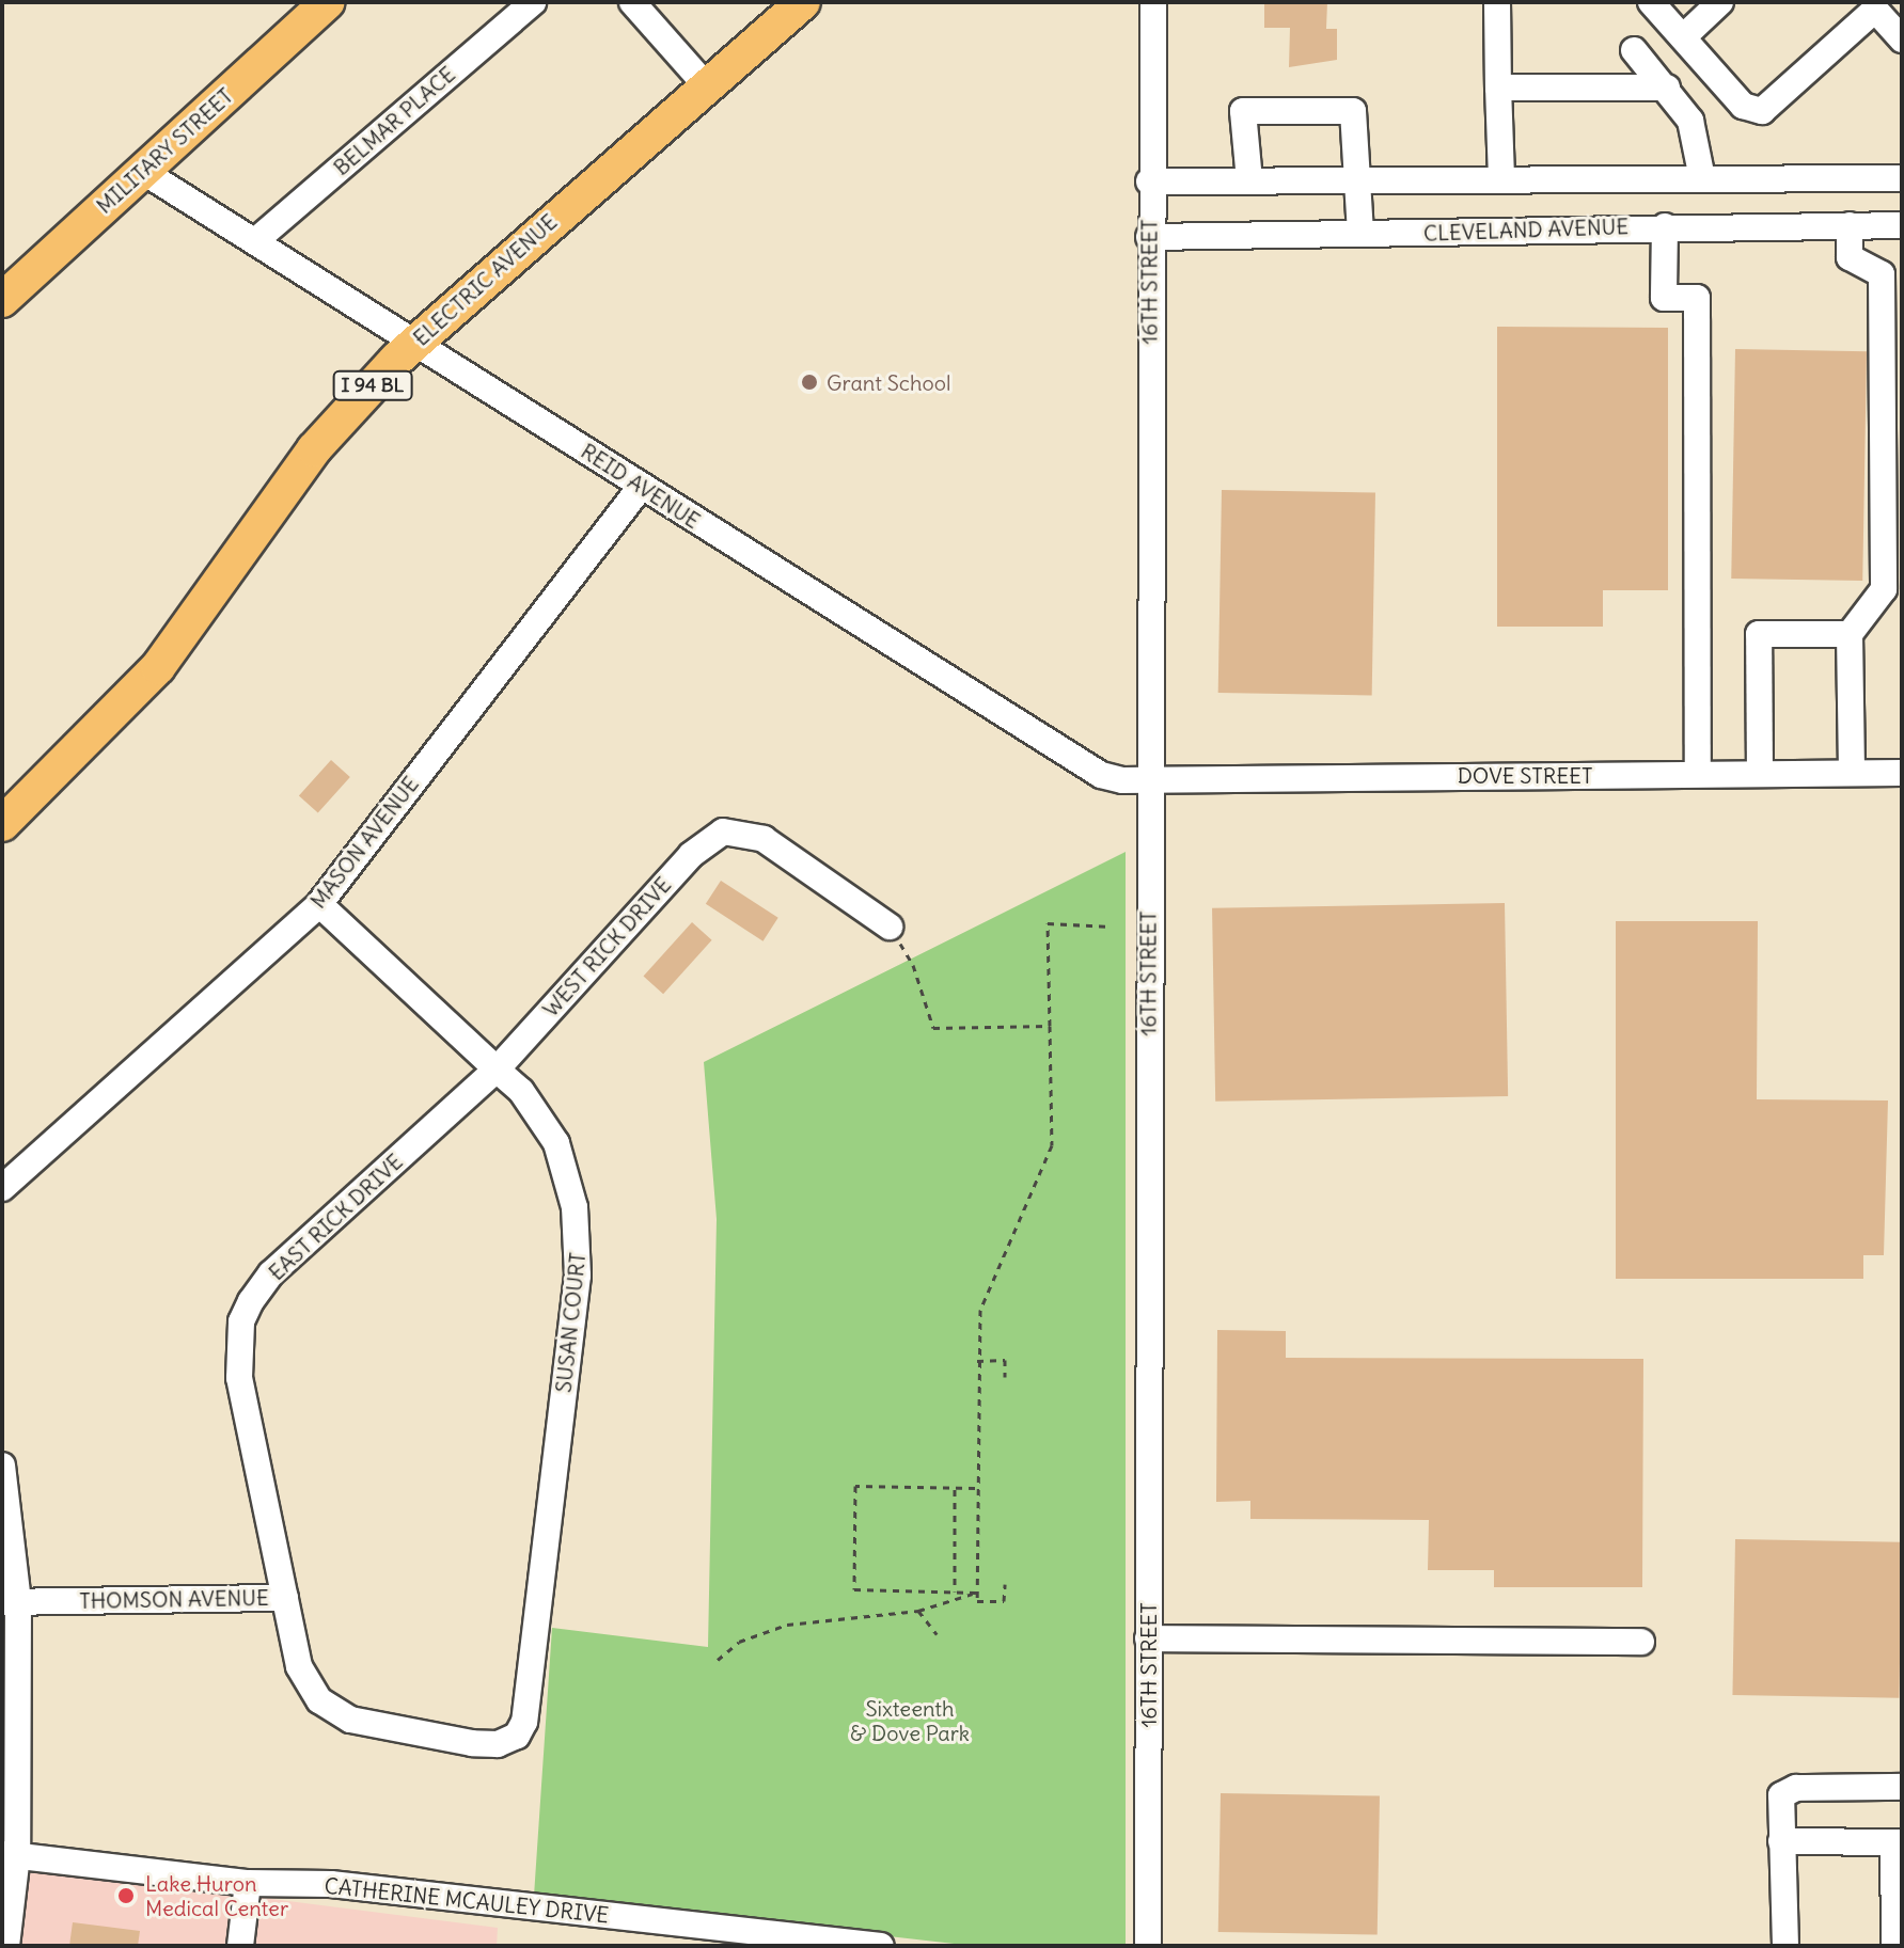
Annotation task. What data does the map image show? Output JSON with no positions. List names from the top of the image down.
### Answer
{
  "streets": {
    "main road": ["MILITARY STREET", "ELECTRIC AVENUE", "I 94 BL"],
    "street": [
      "BELMAR PLACE",
      "CLEVELAND AVENUE",
      "16TH STREET",
      "REID AVENUE",
      "DOVE STREET",
      "MASON AVENUE",
      "WEST RICK DRIVE",
      "EAST RICK DRIVE",
      "SUSAN COURT",
      "THOMSON AVENUE",
      "CATHERINE MCAULEY DRIVE"
    ]
  },
  "crossings": [
    ["BELMAR PLACE", "REID AVENUE"],
    ["MILITARY STREET", "REID AVENUE"],
    ["CLEVELAND AVENUE", "16TH STREET"],
    ["ELECTRIC AVENUE", "REID AVENUE"],
    ["16TH STREET", "REID AVENUE"],
    ["16TH STREET", "DOVE STREET"],
    ["REID AVENUE", "DOVE STREET"],
    ["REID AVENUE", "MASON AVENUE"],
    ["MASON AVENUE", "SUSAN COURT"],
    ["WEST RICK DRIVE", "EAST RICK DRIVE"],
    ["WEST RICK DRIVE", "SUSAN COURT"],
    ["EAST RICK DRIVE", "SUSAN COURT"],
    ["EAST RICK DRIVE", "THOMSON AVENUE"],
    ["SUSAN COURT", "THOMSON AVENUE"]
  ],
  "parks": ["Sixteenth & Dove Park"],
  "places": ["Grant School", "Lake Huron Medical Center"]
}
